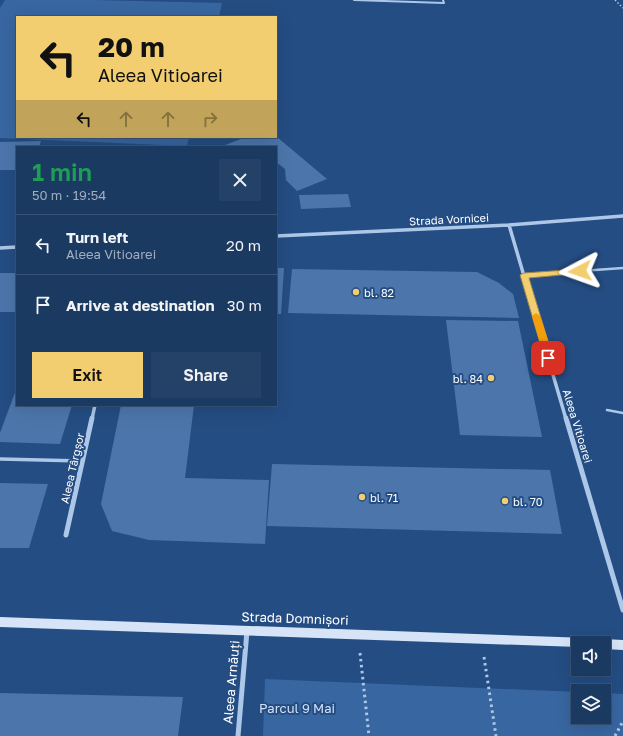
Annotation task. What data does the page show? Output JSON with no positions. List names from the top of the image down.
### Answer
{
  "streets": {
    "street": [
      "Strada Vornicei",
      "Aleea Vitioarei",
      "Aleea Târgșor",
      "Strada Domnișori",
      "Aleea Arnăuți"
    ]
  },
  "crossings": [
    ["Strada Vornicei", "Aleea Vitioarei"],
    ["Strada Domnișori", "Aleea Arnăuți"]
  ],
  "parks": ["Parcul 9 Mai"],
  "places": [
    "bl. 82",
    "bl. 84",
    "bl. 71",
    "bl. 70"
  ],
  "page": {
    "turn": ["20 m", "Aleea Vitioarei"],
    "heading": ["1 min", "50 m · 19:54"],
    "list": [
      {
        "name": "Turn left",
        "note": "Aleea Vitioarei",
        "value": "20 m"
      },
      {
        "name": "Arrive at destination",
        "value": "30 m"
      }
    ],
    "buttons": ["Exit", "Share"]
  }
}
